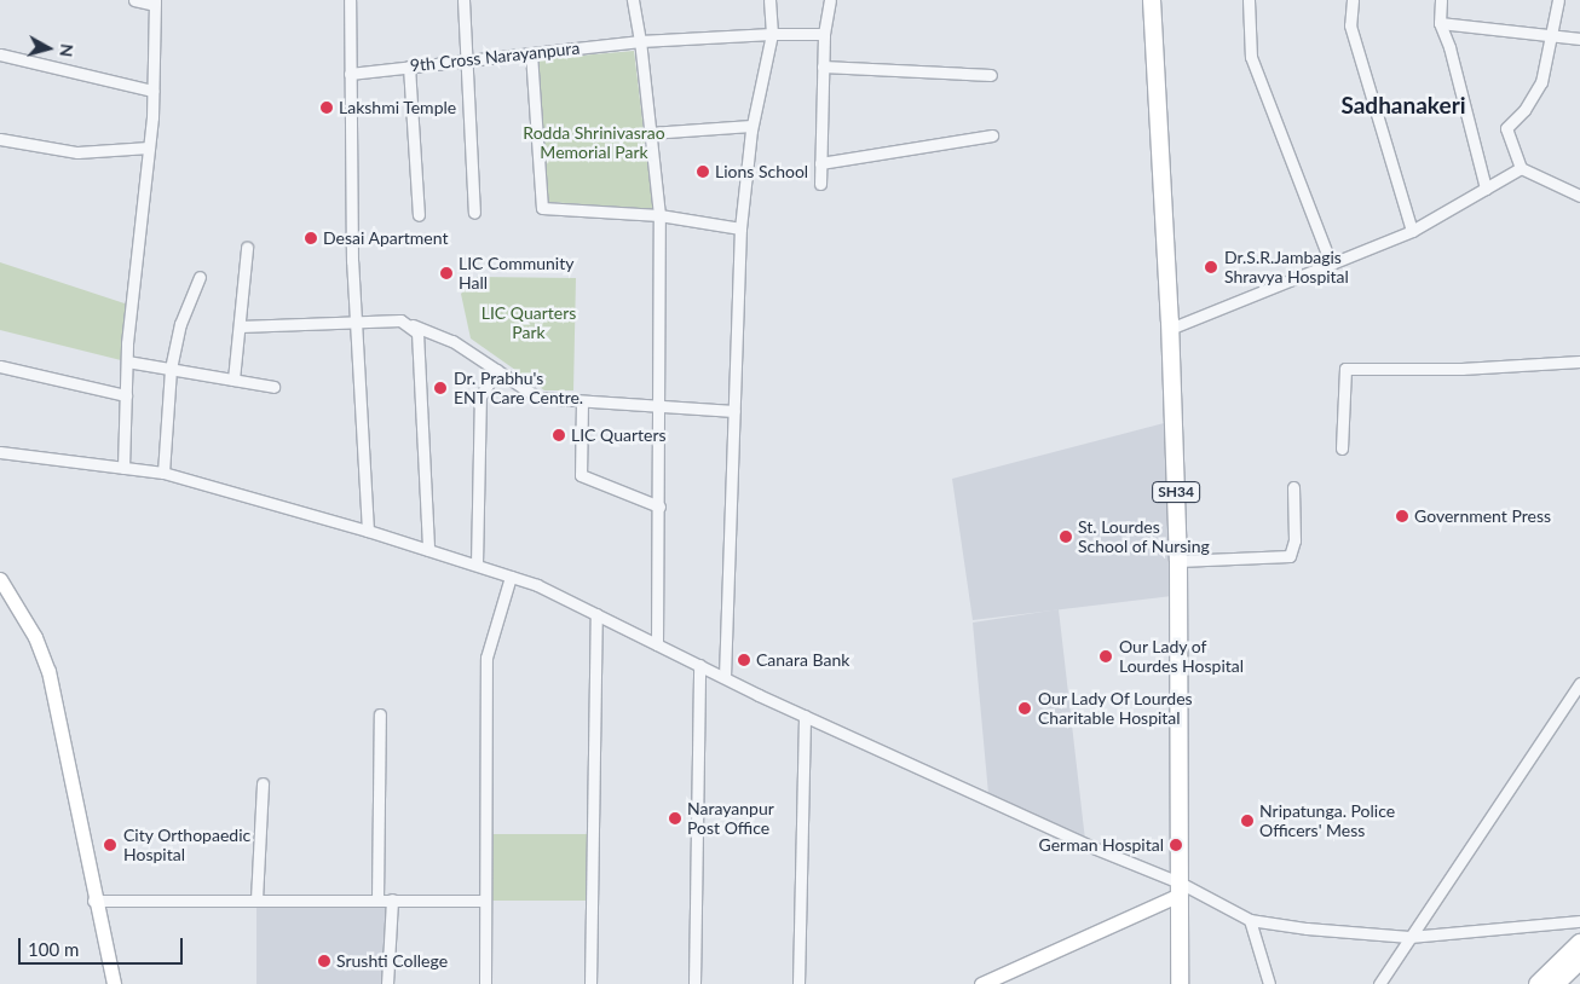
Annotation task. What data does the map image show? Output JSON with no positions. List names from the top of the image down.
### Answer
{
  "streets": {
    "main road": ["SH34"],
    "street": ["9th Cross Narayanpura"]
  },
  "districts": ["Sadhanakeri"],
  "parks": ["Rodda Shrinivasrao Memorial Park", "LIC Quarters Park"],
  "places": [
    "Lakshmi Temple",
    "Lions School",
    "Desai Apartment",
    "Dr.S.R.Jambagis Shravya Hospital",
    "LIC Community Hall",
    "Dr. Prabhu's ENT Care Centre.",
    "LIC Quarters",
    "Government Press",
    "St. Lourdes School of Nursing",
    "Our Lady of Lourdes Hospital",
    "Canara Bank",
    "Our Lady Of Lourdes Charitable Hospital",
    "Narayanpur Post Office",
    "Nripatunga. Police Officers' Mess",
    "City Orthopaedic Hospital",
    "German Hospital",
    "Srushti College"
  ],
  "scale_bar": "100 m",
  "north": "right"
}
